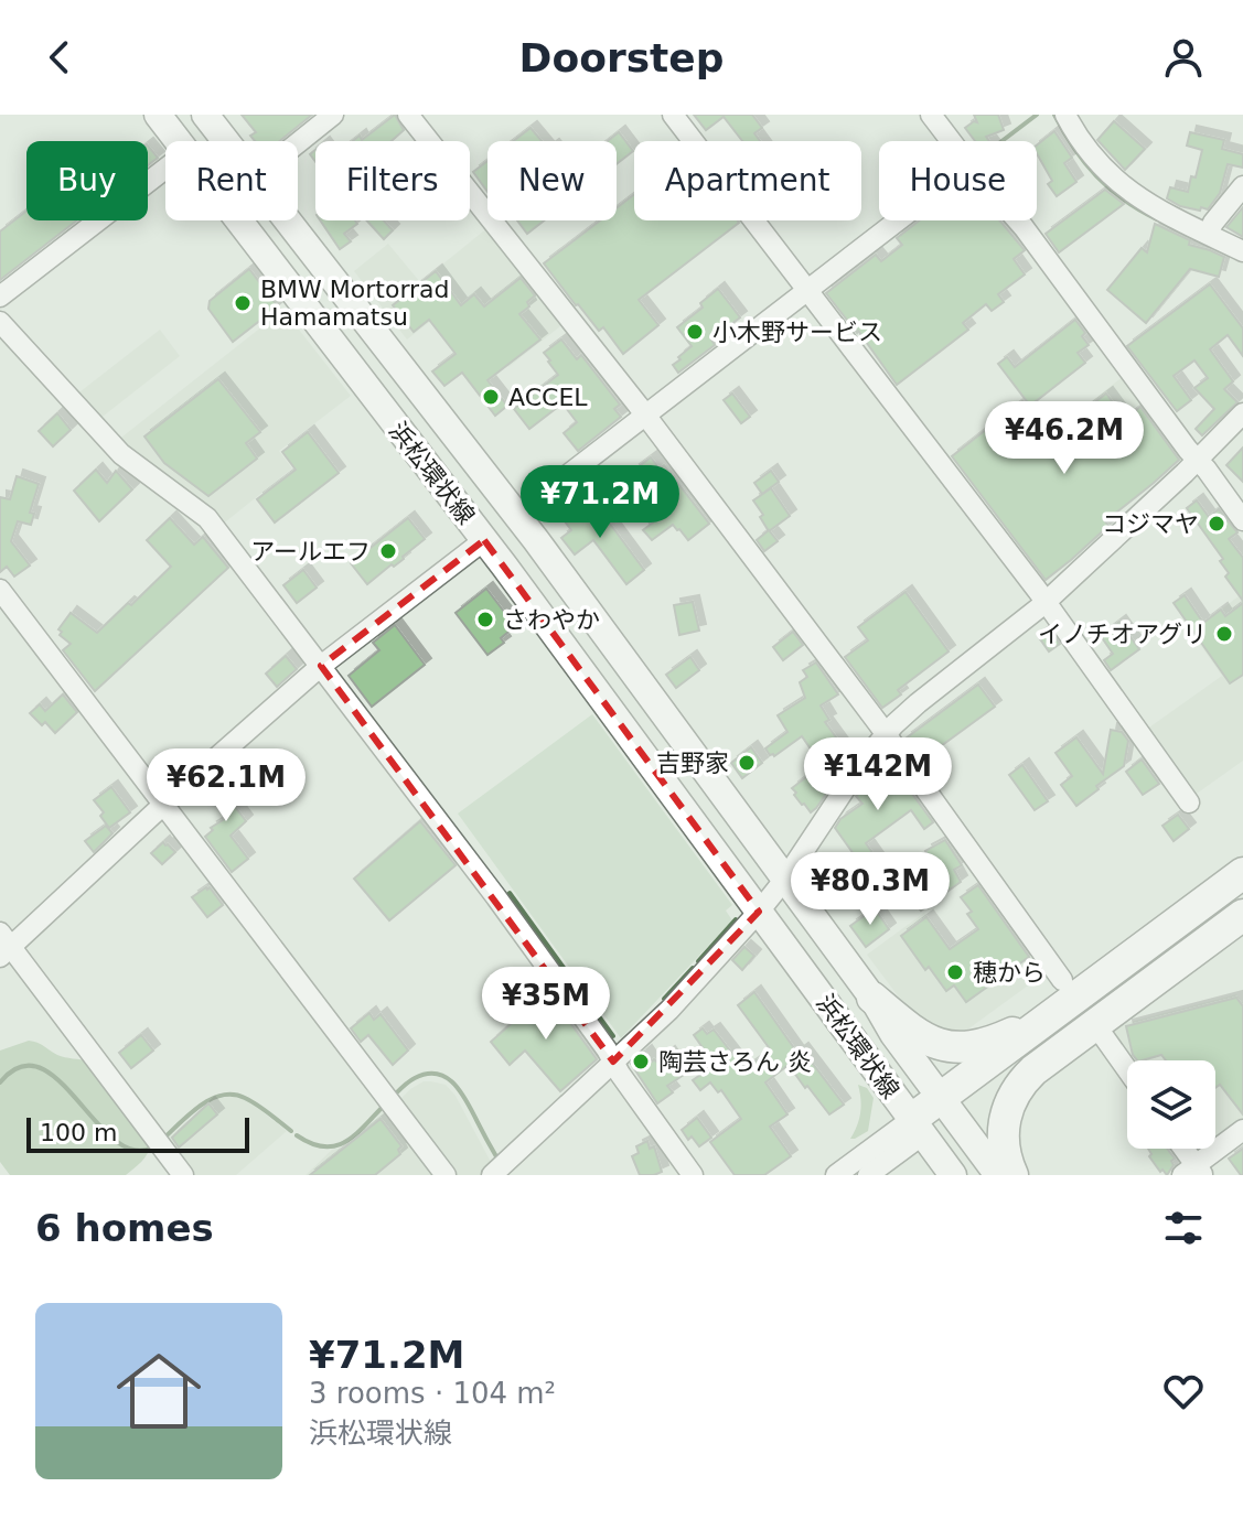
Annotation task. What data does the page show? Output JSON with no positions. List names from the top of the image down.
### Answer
{
  "streets": {
    "main road": ["浜松環状線"]
  },
  "places": [
    "BMW Mortorrad Hamamatsu",
    "小木野サービス",
    "ACCEL",
    "コジマヤ",
    "アールエフ",
    "さわやか",
    "イノチオアグリ",
    "吉野家",
    "穂から",
    "陶芸さろん 炎"
  ],
  "scale_bar": "100 m",
  "page": {
    "header": "Doorstep",
    "chip": [
      "Buy",
      "Rent",
      "Filters",
      "New",
      "Apartment",
      "House"
    ],
    "price": [
      "¥46.2M",
      "¥71.2M",
      "¥142M",
      "¥62.1M",
      "¥80.3M",
      "¥35M"
    ],
    "scale": "100 m",
    "heading": "6 homes",
    "list": [
      {
        "name": "¥71.2M",
        "note": "3 rooms · 104 m² · 浜松環状線"
      }
    ]
  }
}
